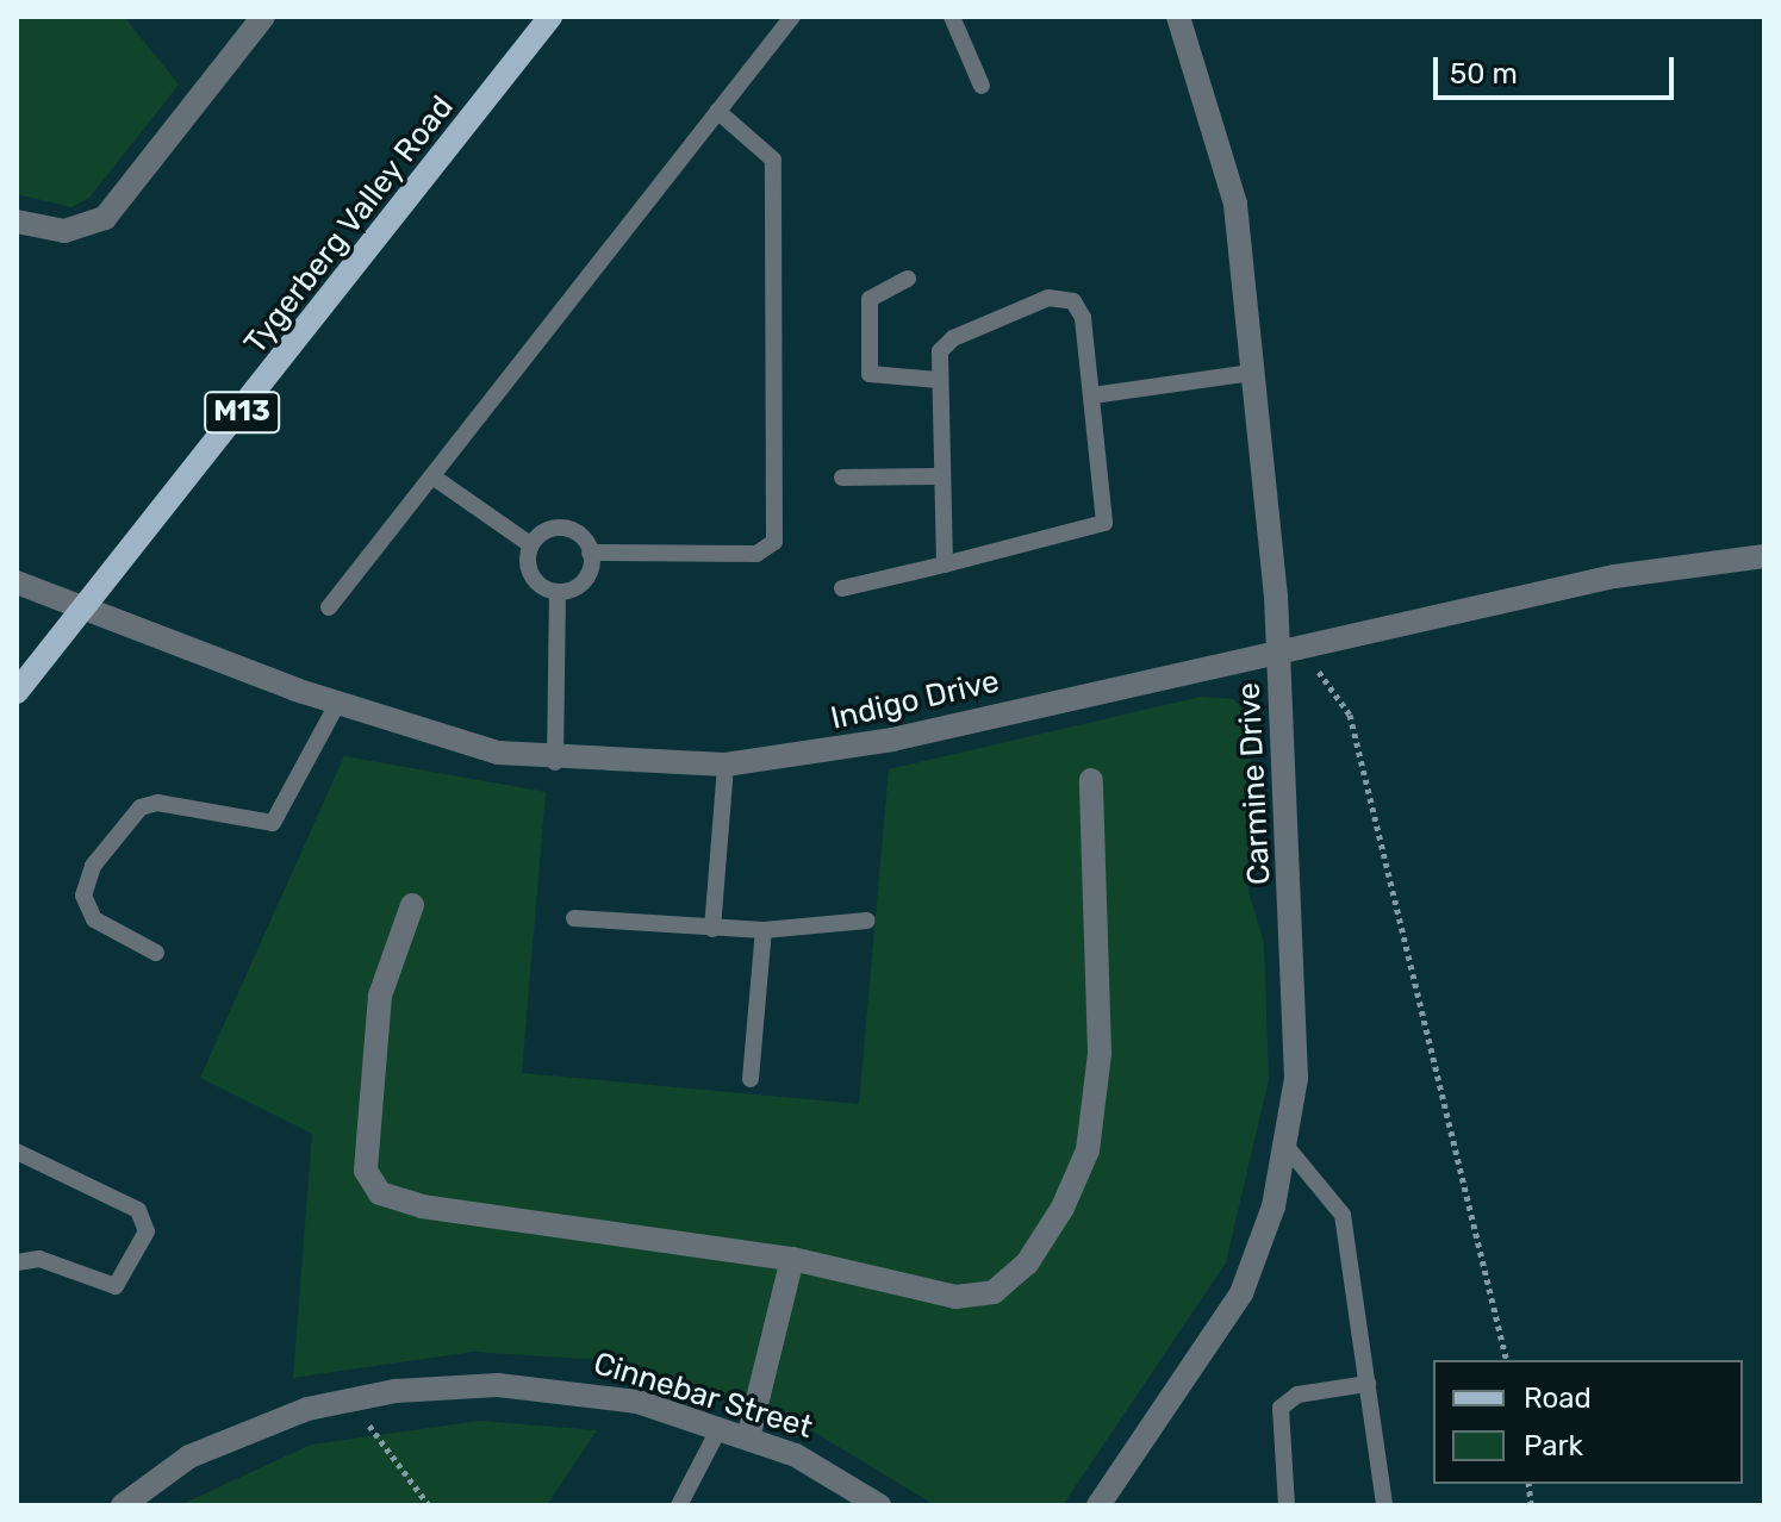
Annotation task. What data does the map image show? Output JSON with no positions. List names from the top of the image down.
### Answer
{
  "streets": {
    "main road": ["Tygerberg Valley Road", "M13"],
    "street": ["Indigo Drive", "Carmine Drive", "Cinnebar Street"]
  },
  "crossings": [
    ["Tygerberg Valley Road", "Indigo Drive"],
    ["Indigo Drive", "Carmine Drive"]
  ],
  "legend": ["Road", "Park"],
  "scale_bar": "50 m"
}
